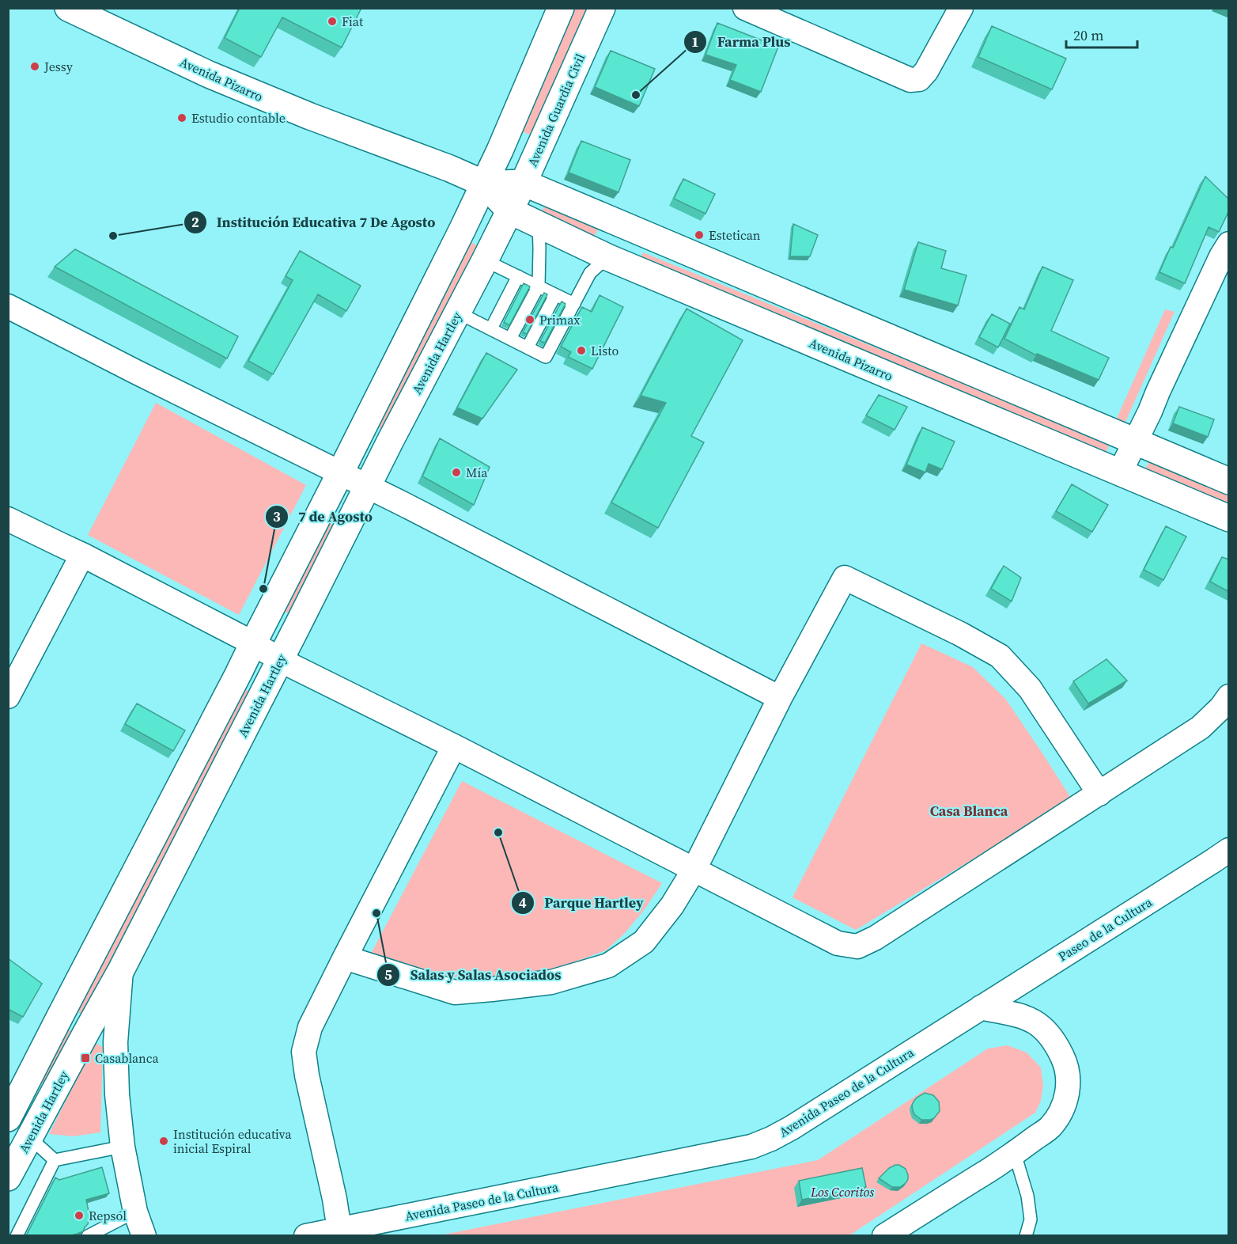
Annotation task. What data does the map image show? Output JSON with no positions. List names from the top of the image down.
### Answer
{
  "streets": {
    "main road": ["Avenida Pizarro", "Avenida Guardia Civil", "Avenida Hartley"],
    "street": ["Paseo de la Cultura", "Avenida Paseo de la Cultura"]
  },
  "crossings": [
    ["Avenida Pizarro", "Avenida Guardia Civil"],
    ["Avenida Pizarro", "Avenida Hartley"],
    ["Avenida Guardia Civil", "Avenida Hartley"],
    ["Paseo de la Cultura", "Avenida Paseo de la Cultura"]
  ],
  "districts": ["Casa Blanca"],
  "parks": ["Los Ccoritos"],
  "places": {
    "other": [
      "Fiat",
      "Jessy",
      "Farma Plus",
      "Estudio contable",
      "Estetican",
      "Institución Educativa 7 De Agosto",
      "Primax",
      "Listo",
      "Mía",
      "7 de Agosto",
      "Parque Hartley",
      "Salas y Salas Asociados",
      "Institución educativa inicial Espiral",
      "Repsol"
    ],
    "transit": ["Casablanca"]
  },
  "scale_bar": "20 m"
}
